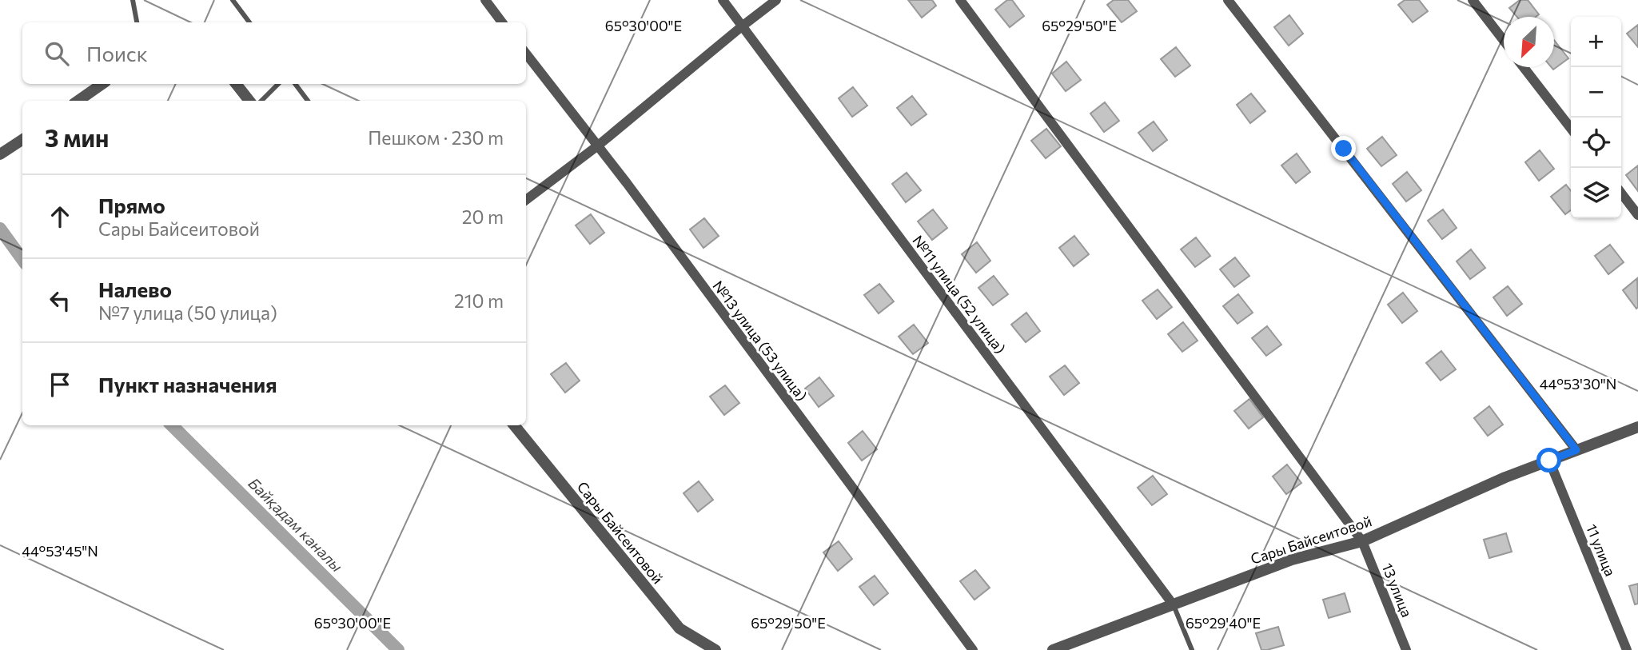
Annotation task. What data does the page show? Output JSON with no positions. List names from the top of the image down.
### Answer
{
  "streets": {
    "street": [
      "№11 улица (52 улица)",
      "№13 улица (53 улица)",
      "Сары Байсеитовой",
      "11 улица",
      "13 улица"
    ]
  },
  "crossings": [
    ["№11 улица (52 улица)", "Сары Байсеитовой"],
    ["Сары Байсеитовой", "11 улица"],
    ["Сары Байсеитовой", "13 улица"]
  ],
  "water": ["Байқадам каналы"],
  "north": "bottom left",
  "page": {
    "map_buttons": ["+", "−"],
    "search": "Поиск",
    "heading": ["3 мин", "Пешком · 230 m"],
    "list": [
      ["Прямо", "Сары Байсеитовой", "20 m"],
      ["Налево", "№7 улица (50 улица)", "210 m"],
      "Пункт назначения"
    ]
  },
  "coordinates": [
    "65°30'00\"E",
    "65°29'50\"E",
    "44°53'30\"N",
    "44°53'45\"N",
    "65°29'40\"E"
  ]
}
